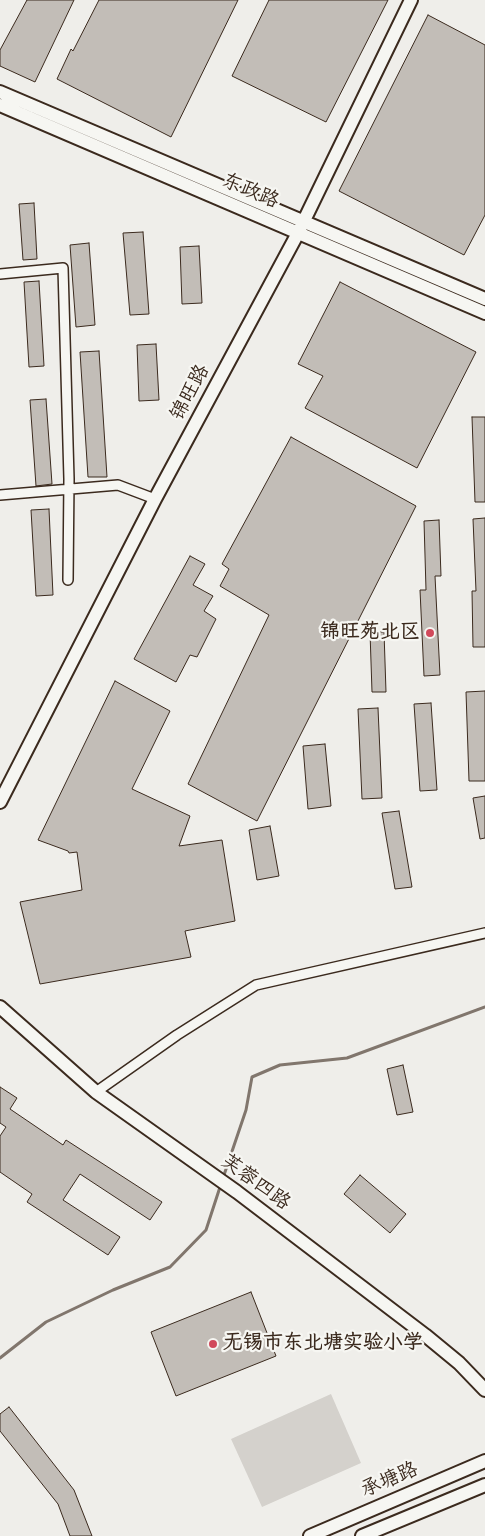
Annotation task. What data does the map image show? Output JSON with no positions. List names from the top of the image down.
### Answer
{
  "streets": {
    "street": [
      "东政路",
      "锦旺路",
      "芙蓉四路",
      "承塘路"
    ]
  },
  "crossings": [
    ["东政路", "锦旺路"]
  ],
  "places": ["锦旺苑北区", "无锡市东北塘实验小学"]
}
